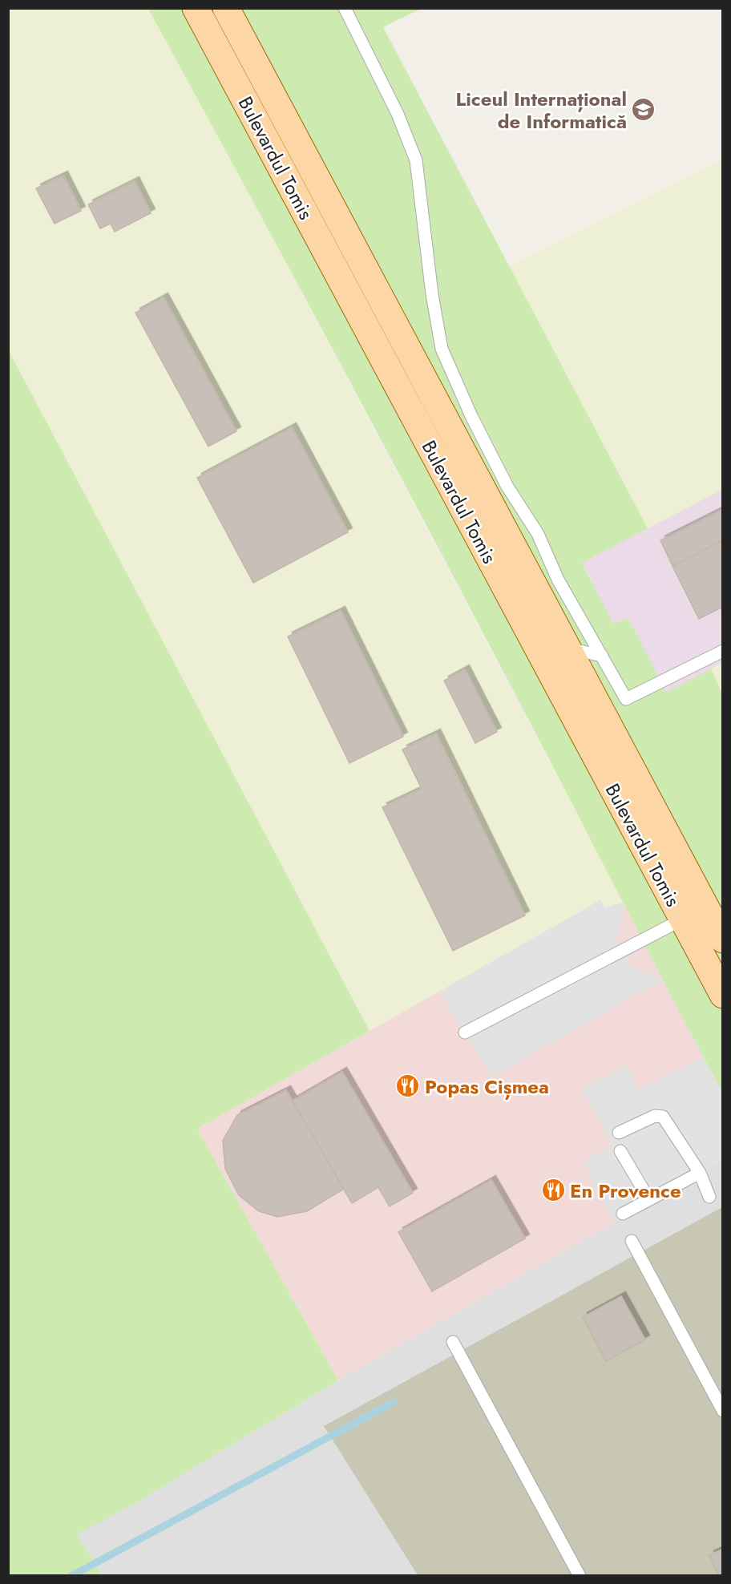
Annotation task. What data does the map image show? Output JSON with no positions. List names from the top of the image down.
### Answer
{
  "streets": {
    "main road": ["Bulevardul Tomis"]
  },
  "places": {
    "school or university": ["Liceul Internațional de Informatică"],
    "restaurant": ["Popas Cișmea", "En Provence"]
  }
}
